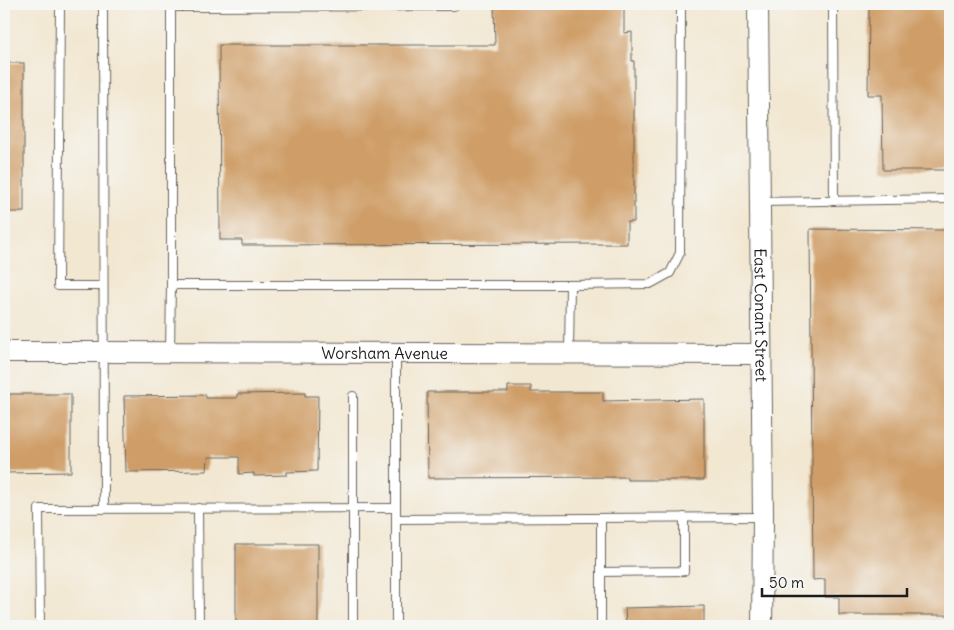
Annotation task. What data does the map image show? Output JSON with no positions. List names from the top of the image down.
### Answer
{
  "streets": {
    "street": ["East Conant Street", "Worsham Avenue"]
  },
  "crossings": [
    ["East Conant Street", "Worsham Avenue"]
  ],
  "scale_bar": "50 m"
}
